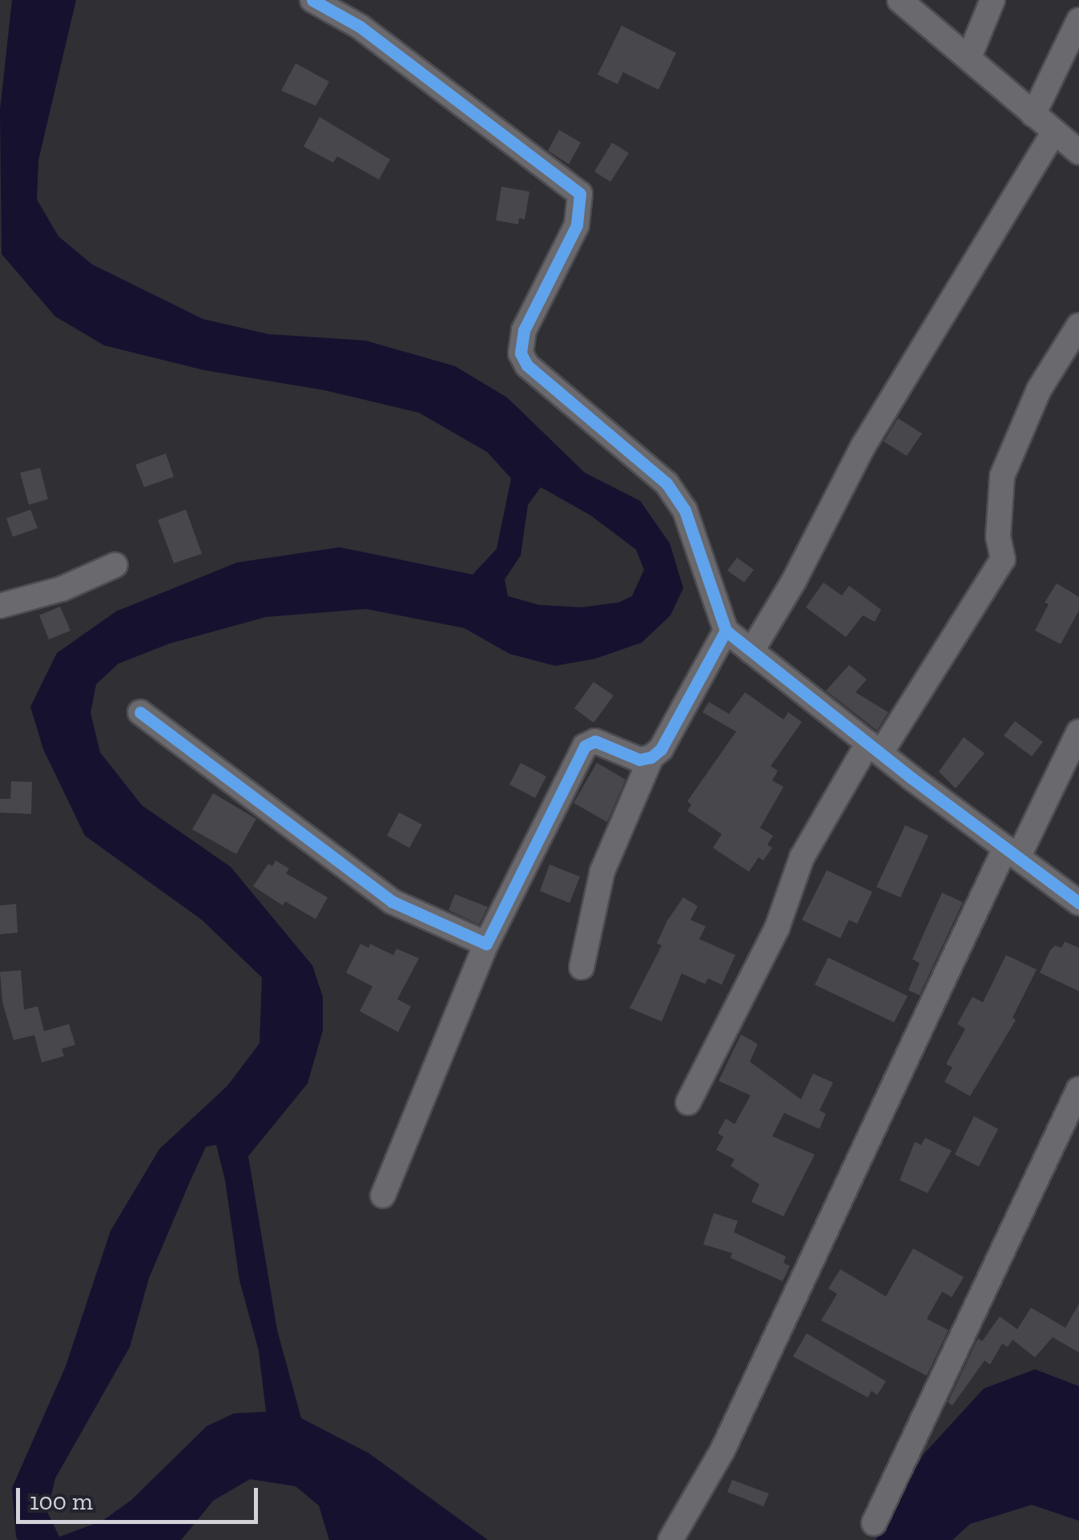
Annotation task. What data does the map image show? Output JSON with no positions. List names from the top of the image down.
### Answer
{
  "scale_bar": "100 m"
}
